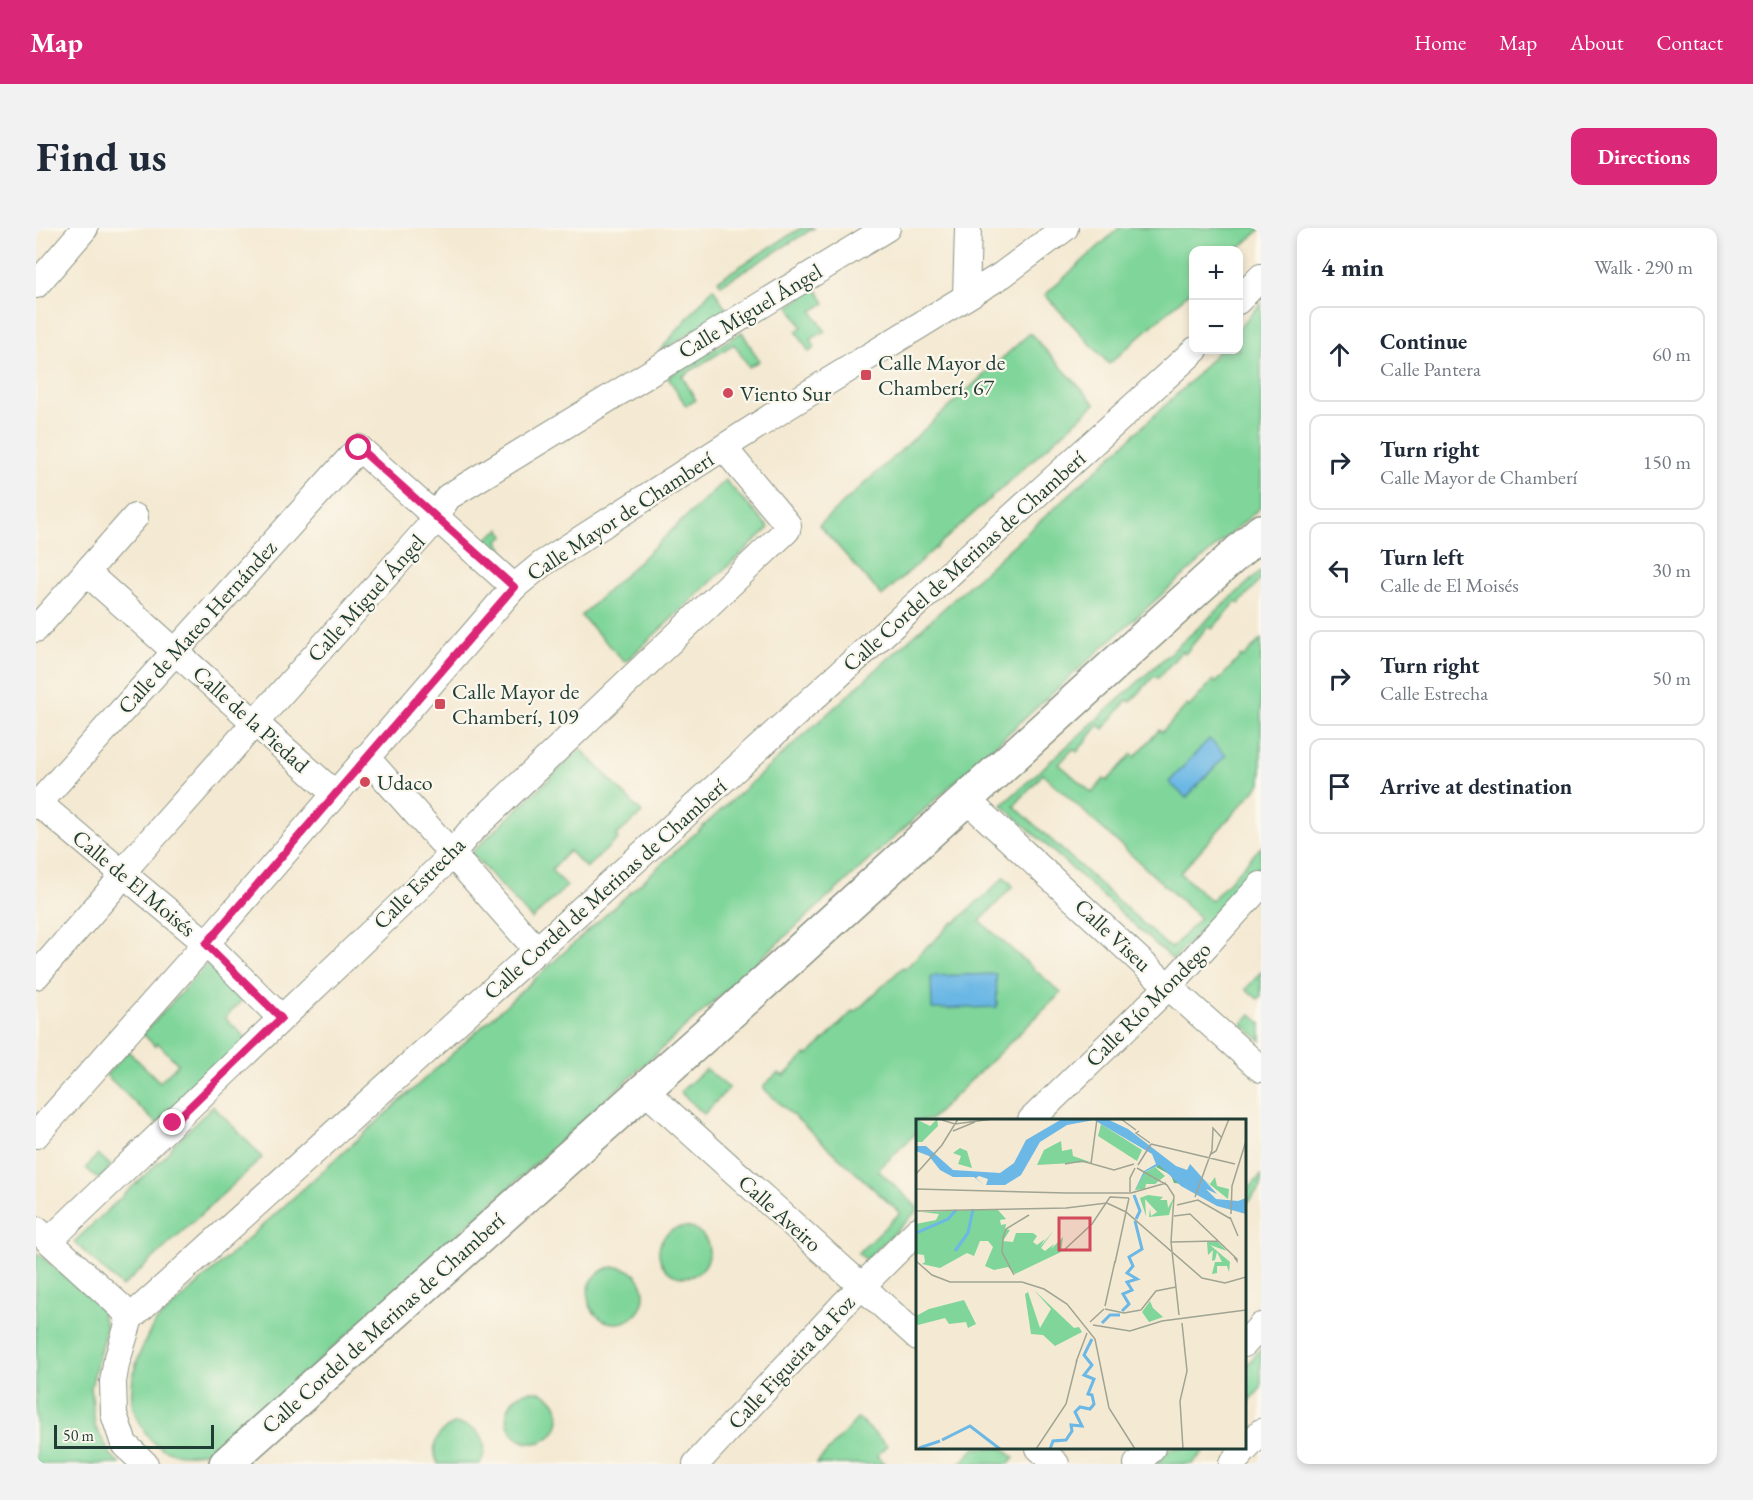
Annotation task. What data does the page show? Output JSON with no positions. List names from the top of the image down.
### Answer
{
  "streets": {
    "main road": ["Calle Cordel de Merinas de Chamberí"],
    "street": [
      "Calle Miguel Ángel",
      "Calle Mayor de Chamberí",
      "Calle de Mateo Hernández",
      "Calle de la Piedad",
      "Calle de El Moisés",
      "Calle Estrecha",
      "Calle Viseu",
      "Calle Río Mondego",
      "Calle Aveiro",
      "Calle Figueira da Foz"
    ]
  },
  "crossings": [
    ["Calle Miguel Ángel", "Calle de Mateo Hernández"],
    ["Calle Miguel Ángel", "Calle de la Piedad"],
    ["Calle Miguel Ángel", "Calle de El Moisés"],
    ["Calle Mayor de Chamberí", "Calle de la Piedad"],
    ["Calle Mayor de Chamberí", "Calle de El Moisés"],
    ["Calle Mayor de Chamberí", "Calle Estrecha"],
    ["Calle Cordel de Merinas de Chamberí", "Calle Viseu"],
    ["Calle Cordel de Merinas de Chamberí", "Calle Aveiro"],
    ["Calle de Mateo Hernández", "Calle de la Piedad"],
    ["Calle de Mateo Hernández", "Calle de El Moisés"],
    ["Calle de El Moisés", "Calle Estrecha"],
    ["Calle Viseu", "Calle Río Mondego"],
    ["Calle Aveiro", "Calle Figueira da Foz"]
  ],
  "places": {
    "transit": ["Calle Mayor de Chamberí, 67", "Calle Mayor de Chamberí, 109"],
    "other": ["Viento Sur", "Udaco"]
  },
  "scale_bar": "50 m",
  "page": {
    "header": "Map",
    "nav": [
      "Home",
      "Map",
      "About",
      "Contact"
    ],
    "buttons": "Directions",
    "title": "Find us",
    "heading": ["4 min", "Walk · 290 m"],
    "map_buttons": ["+", "−"],
    "list": [
      ["Continue", "Calle Pantera", "60 m"],
      ["Turn right", "Calle Mayor de Chamberí", "150 m"],
      ["Turn left", "Calle de El Moisés", "30 m"],
      ["Turn right", "Calle Estrecha", "50 m"],
      "Arrive at destination"
    ],
    "scale": "50 m"
  }
}
